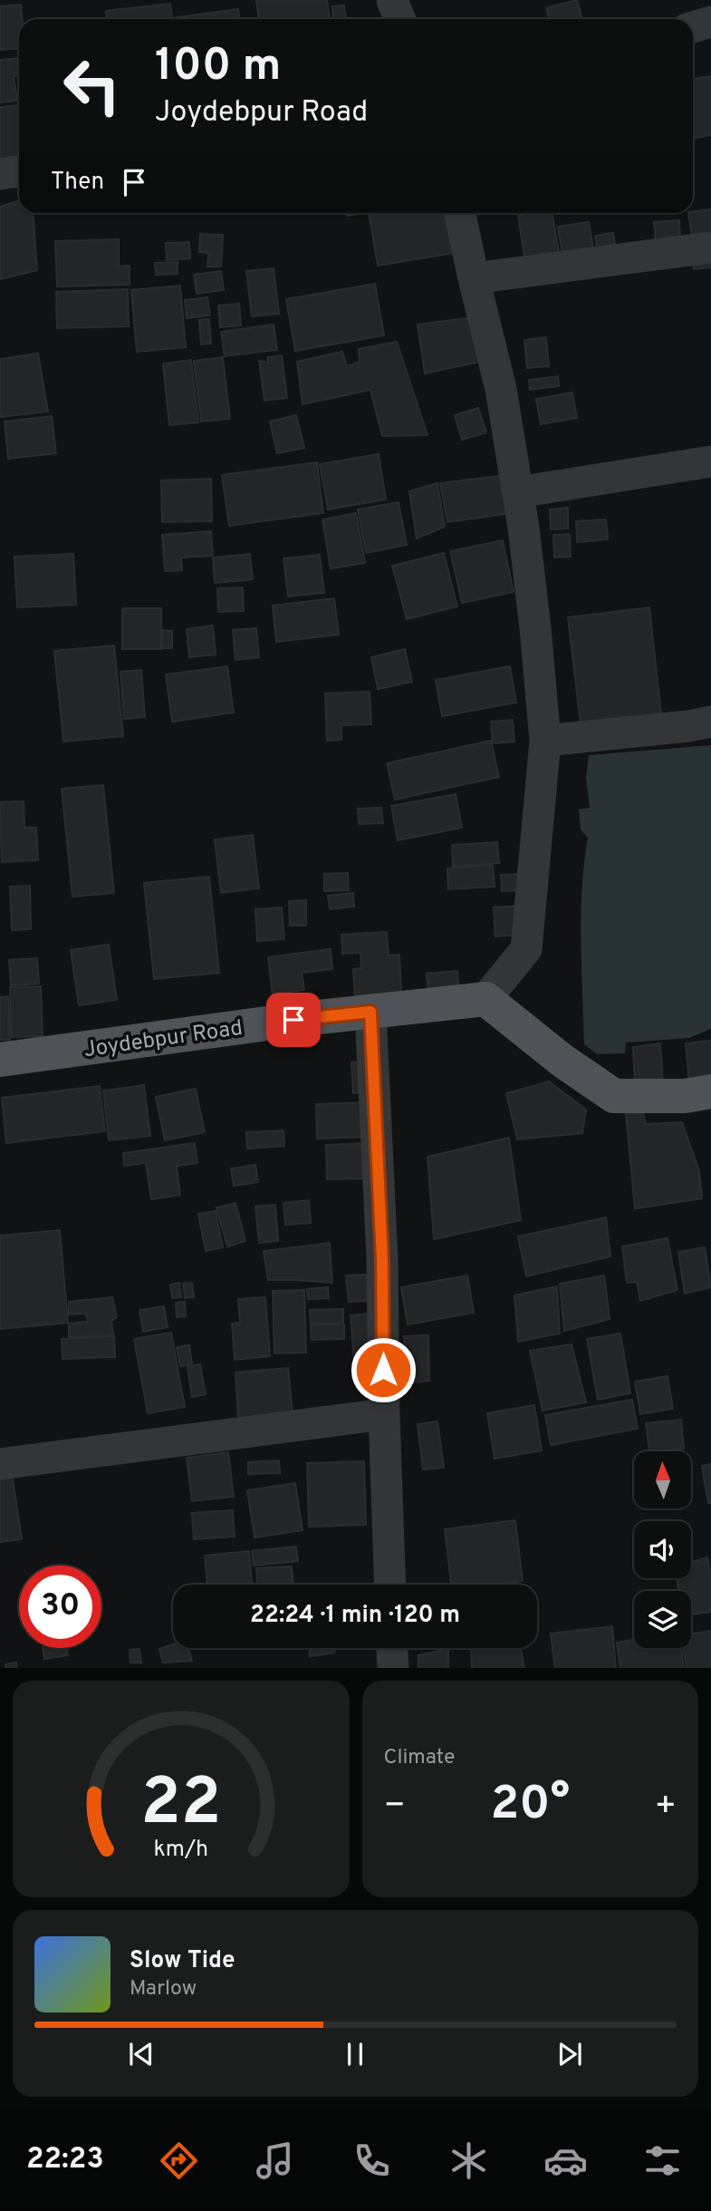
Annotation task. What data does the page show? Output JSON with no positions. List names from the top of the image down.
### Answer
{
  "streets": {
    "main road": ["Joydebpur Road"]
  },
  "north": "top",
  "page": {
    "turn": ["100 m", "Joydebpur Road"],
    "then": "Then",
    "limit": "30",
    "trip": "22:24 · 1 min · 120 m",
    "tile": "Climate",
    "heat": ["−", "20°", "+"],
    "song": ["Slow Tide", "Marlow"],
    "tabs": "22:23",
    "gauge": ["22", "km/h"]
  }
}
